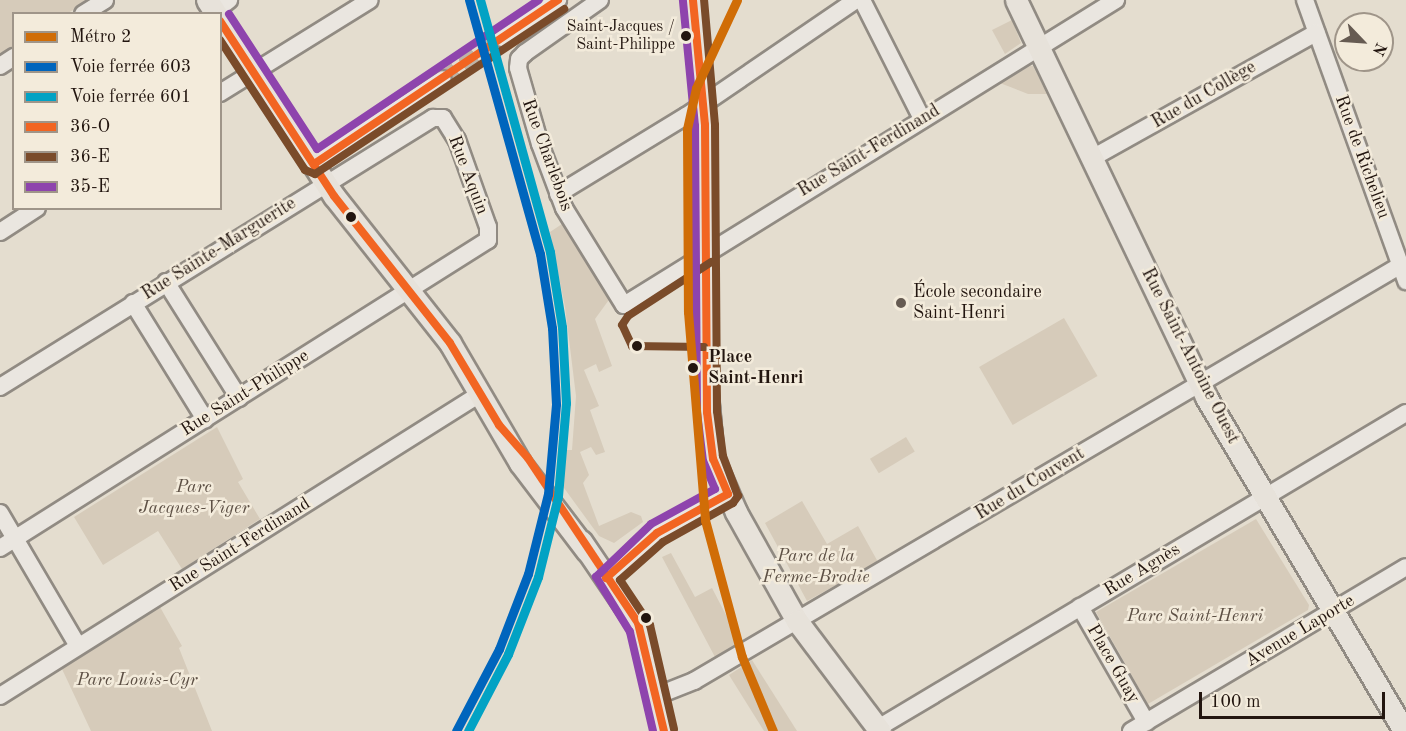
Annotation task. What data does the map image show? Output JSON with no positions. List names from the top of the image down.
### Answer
{
  "streets": {
    "main road": ["Rue Saint-Antoine Ouest"],
    "street": [
      "Rue du Collège",
      "Rue Saint-Ferdinand",
      "Rue Charlebois",
      "Rue de Richelieu",
      "Rue Aquin",
      "Rue Sainte-Marguerite",
      "Rue Saint-Philippe",
      "Rue du Couvent",
      "Rue Agnès",
      "Avenue Laporte",
      "Place Guay"
    ]
  },
  "crossings": [
    ["Rue du Collège", "Rue de Richelieu"],
    ["Rue du Collège", "Rue Saint-Antoine Ouest"],
    ["Rue Saint-Ferdinand", "Rue Charlebois"],
    ["Rue Saint-Ferdinand", "Rue Saint-Antoine Ouest"],
    ["Rue de Richelieu", "Rue du Couvent"],
    ["Rue Aquin", "Rue Sainte-Marguerite"],
    ["Rue Aquin", "Rue Saint-Philippe"],
    ["Rue Saint-Antoine Ouest", "Rue du Couvent"],
    ["Rue Saint-Antoine Ouest", "Rue Agnès"],
    ["Rue Saint-Antoine Ouest", "Avenue Laporte"],
    ["Rue Agnès", "Place Guay"],
    ["Avenue Laporte", "Place Guay"]
  ],
  "parks": [
    "Parc Jacques-Viger",
    "Parc de la Ferme-Brodie",
    "Parc Saint-Henri",
    "Parc Louis-Cyr"
  ],
  "places": ["Saint-Jacques / Saint-Philippe", "École secondaire Saint-Henri", "Place Saint-Henri"],
  "lines": [
    "metro line 2",
    "rail line 603",
    "rail line 601",
    "transit line 36-O",
    "transit line 36-E",
    "transit line 35-E"
  ],
  "legend": [
    "Métro 2",
    "Voie ferrée 603",
    "Voie ferrée 601",
    "36-O",
    "36-E",
    "35-E"
  ],
  "scale_bar": "100 m",
  "north": "bottom right"
}
